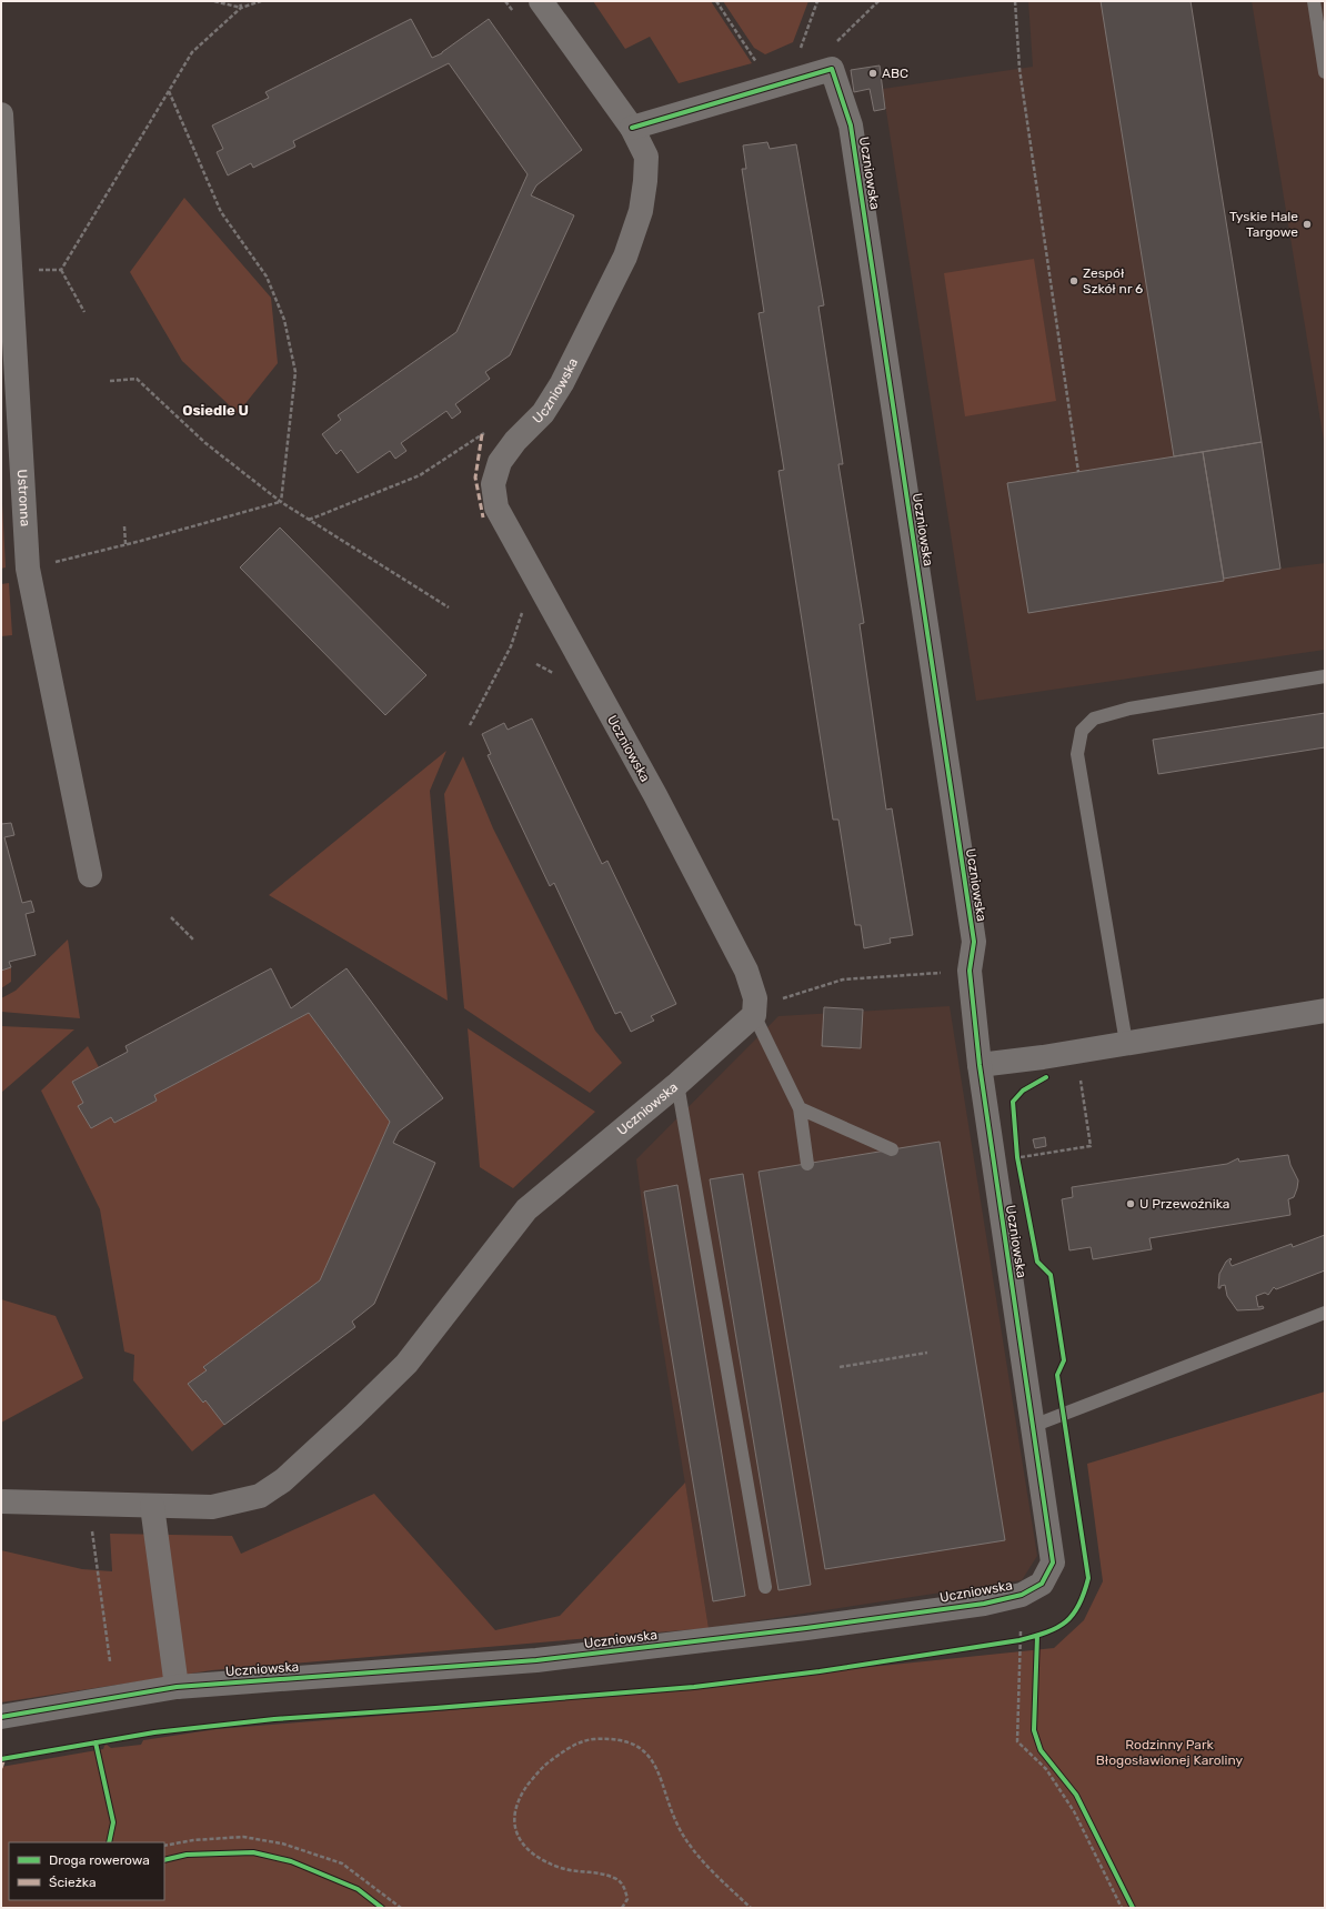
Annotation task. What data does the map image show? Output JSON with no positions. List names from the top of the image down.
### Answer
{
  "streets": {
    "street": ["Uczniowska", "Ustronna"]
  },
  "districts": ["Osiedle U"],
  "parks": ["Rodzinny Park Błogosławionej Karoliny"],
  "places": [
    "ABC",
    "Tyskie Hale Targowe",
    "Zespół Szkół nr 6",
    "U Przewoźnika"
  ],
  "legend": ["Droga rowerowa", "Ścieżka"]
}
